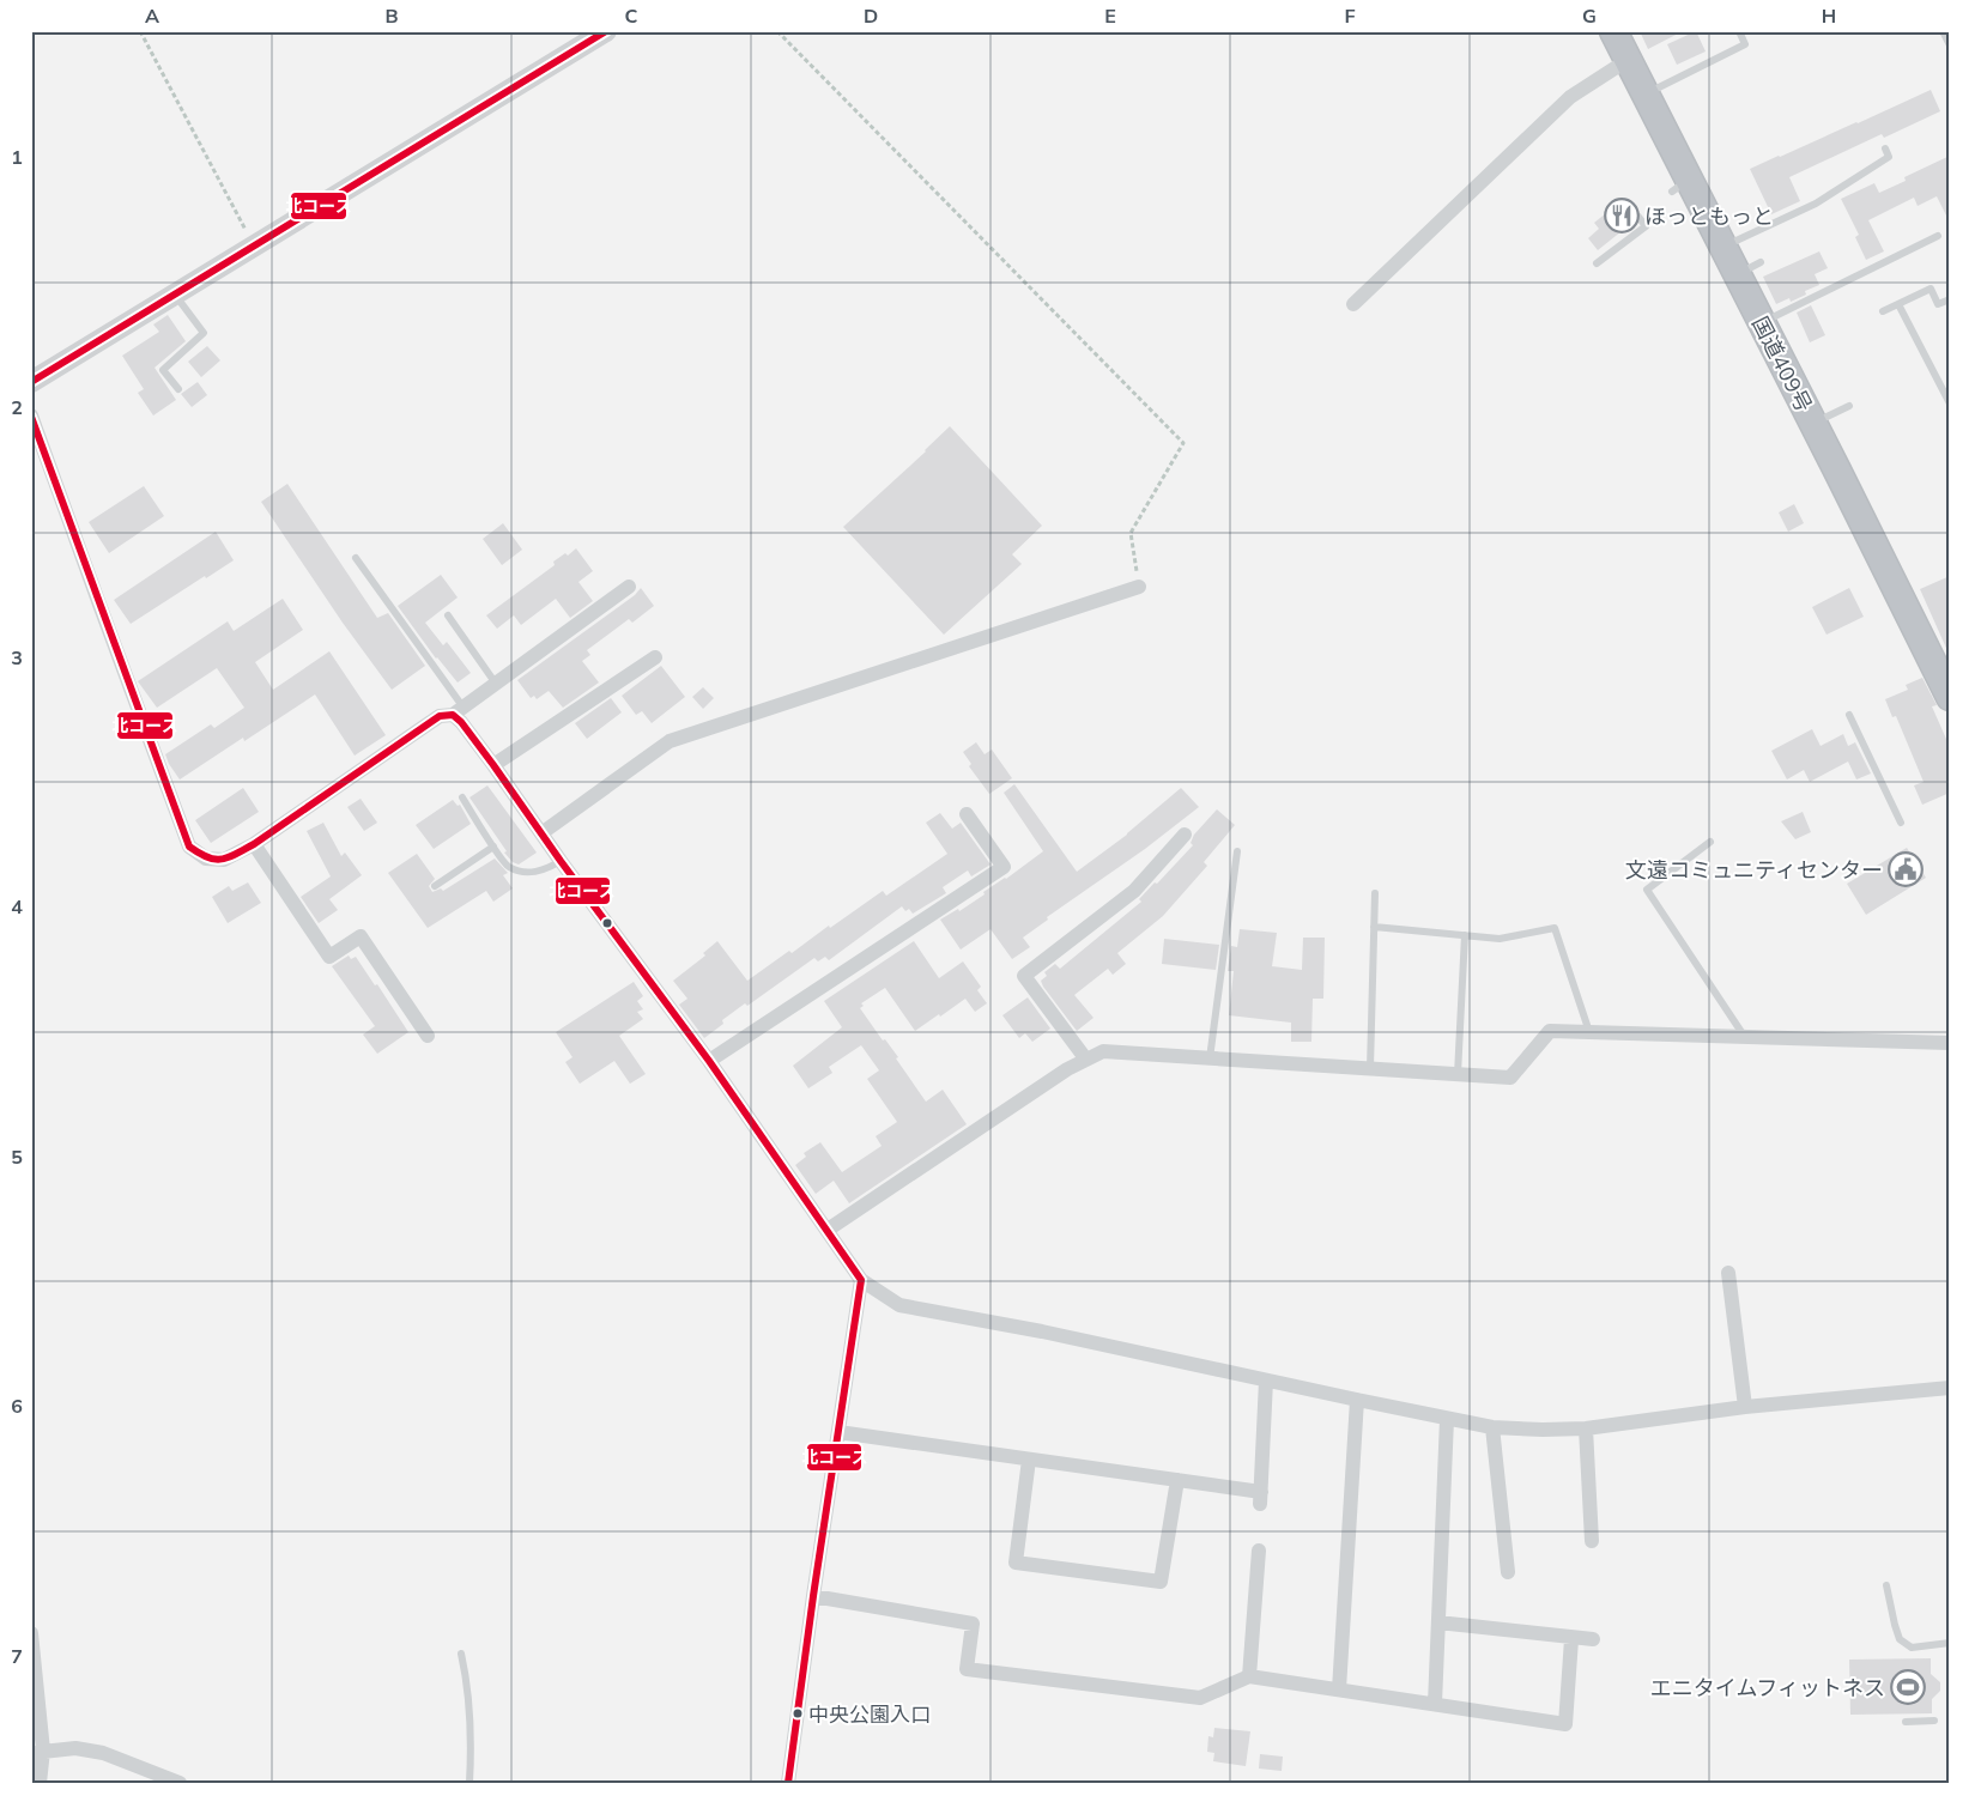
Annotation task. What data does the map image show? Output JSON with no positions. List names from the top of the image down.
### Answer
{
  "streets": {
    "highway": ["国道409号"]
  },
  "places": {
    "restaurant": ["ほっともっと"],
    "public building": ["文遠コミュニティセンター"],
    "sports": ["エニタイムフィットネス"],
    "other": ["中央公園入口"]
  },
  "lines": ["transit line 北コース"],
  "grid": {
    "columns": [
      "A",
      "B",
      "C",
      "D",
      "E",
      "F",
      "G",
      "H"
    ],
    "rows": [
      "1",
      "2",
      "3",
      "4",
      "5",
      "6",
      "7"
    ]
  }
}
